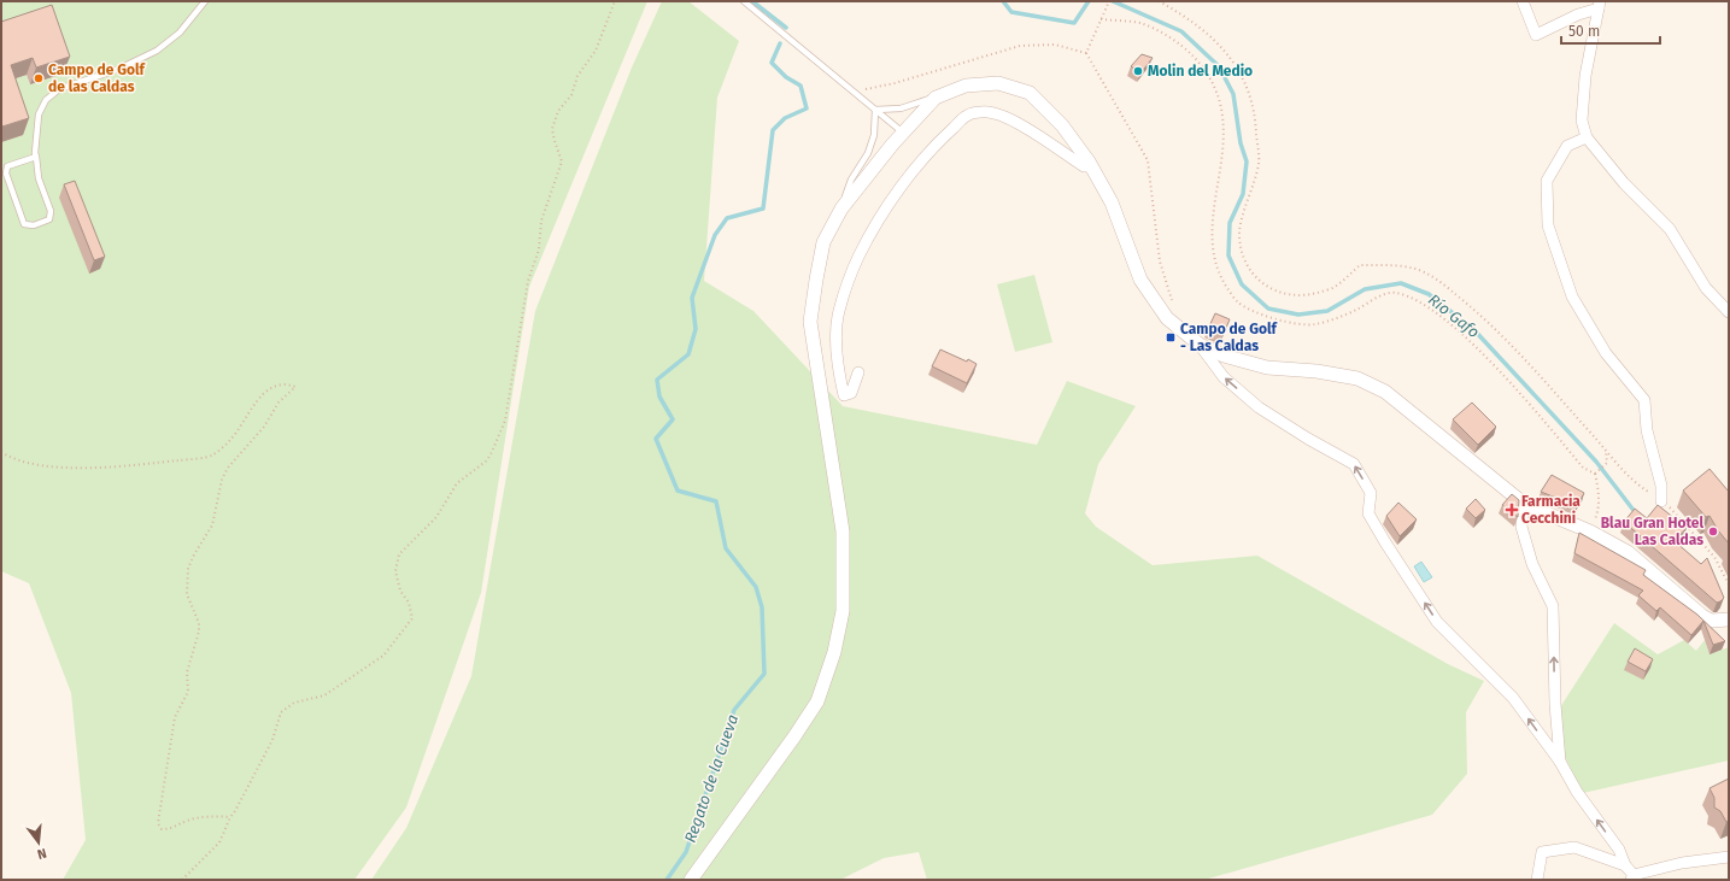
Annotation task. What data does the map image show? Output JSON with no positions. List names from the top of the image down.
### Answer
{
  "water": ["Río Gafo", "Regato de la Cueva"],
  "places": {
    "other": ["Molin del Medio", "Campo de Golf de las Caldas", "Blau Gran Hotel Las Caldas"],
    "transit": ["Campo de Golf - Las Caldas"],
    "health": ["Farmacia Cecchini"]
  },
  "scale_bar": "50 m",
  "north": "bottom"
}
